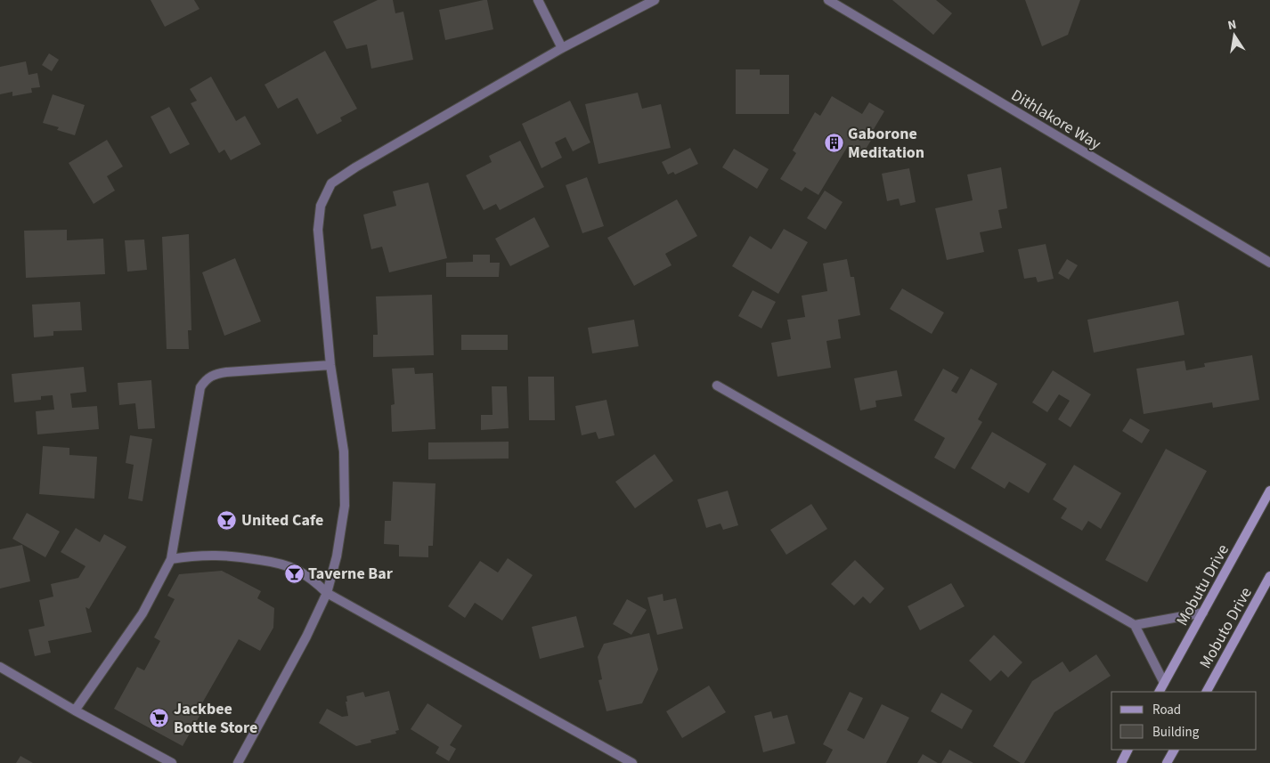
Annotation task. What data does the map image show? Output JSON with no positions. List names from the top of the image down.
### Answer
{
  "streets": {
    "main road": ["Mobutu Drive", "Mobuto Drive"],
    "street": ["Dithlakore Way"]
  },
  "places": {
    "building": ["Gaborone Meditation"],
    "bar": ["United Cafe", "Taverne Bar"],
    "supermarket": ["Jackbee Bottle Store"]
  },
  "legend": ["Road", "Building"],
  "north": "top"
}
